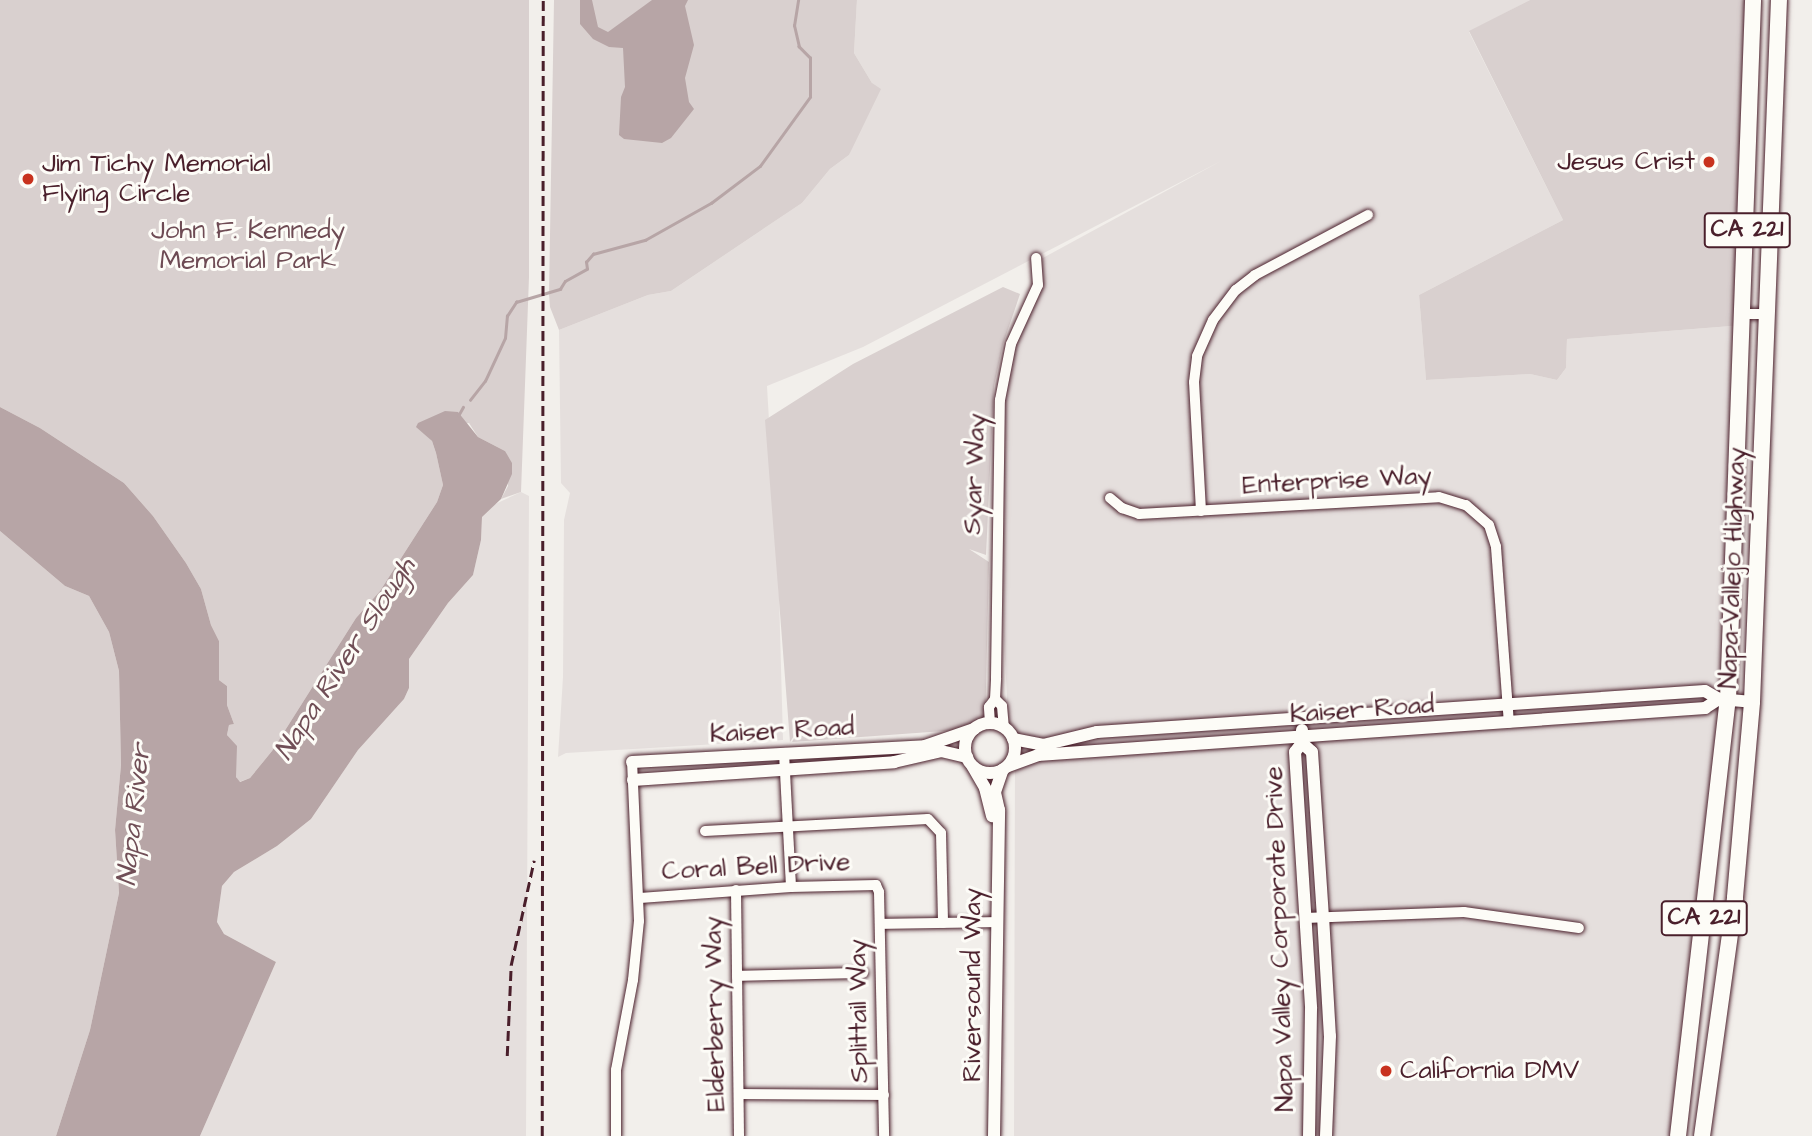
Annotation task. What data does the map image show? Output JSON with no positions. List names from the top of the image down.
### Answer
{
  "streets": {
    "main road": ["CA 221", "Napa-Vallejo Highway"],
    "street": [
      "Syar Way",
      "Enterprise Way",
      "Kaiser Road",
      "Coral Bell Drive",
      "Napa Valley Corporate Drive",
      "Riversound Way",
      "Splittail Way",
      "Elderberry Way"
    ]
  },
  "crossings": [
    ["Syar Way", "Kaiser Road"],
    ["Syar Way", "Riversound Way"],
    ["Enterprise Way", "Kaiser Road"],
    ["Napa-Vallejo Highway", "Kaiser Road"],
    ["Kaiser Road", "Napa Valley Corporate Drive"],
    ["Kaiser Road", "Riversound Way"],
    ["Coral Bell Drive", "Splittail Way"],
    ["Coral Bell Drive", "Elderberry Way"]
  ],
  "water": ["Napa River Slough", "Napa River"],
  "parks": ["John F. Kennedy Memorial Park"],
  "places": ["Jesus Crist", "Jim Tichy Memorial Flying Circle", "California DMV"]
}
